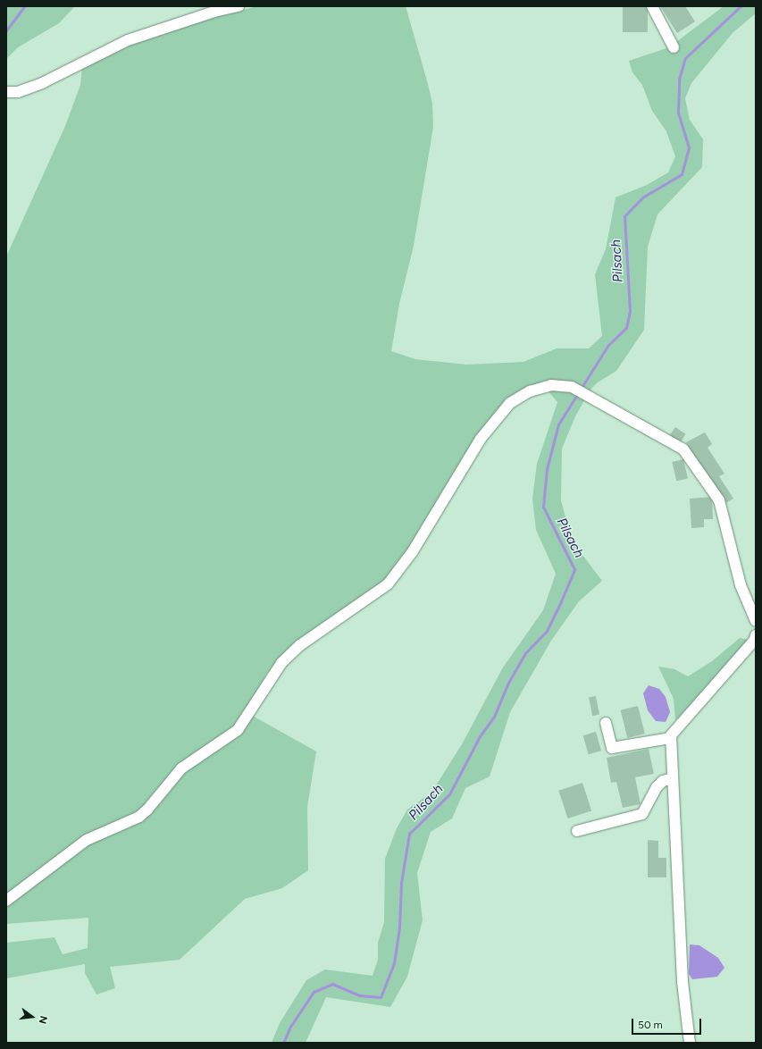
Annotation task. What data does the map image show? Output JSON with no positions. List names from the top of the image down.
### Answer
{
  "water": ["Pilsach"],
  "scale_bar": "50 m",
  "north": "right"
}
